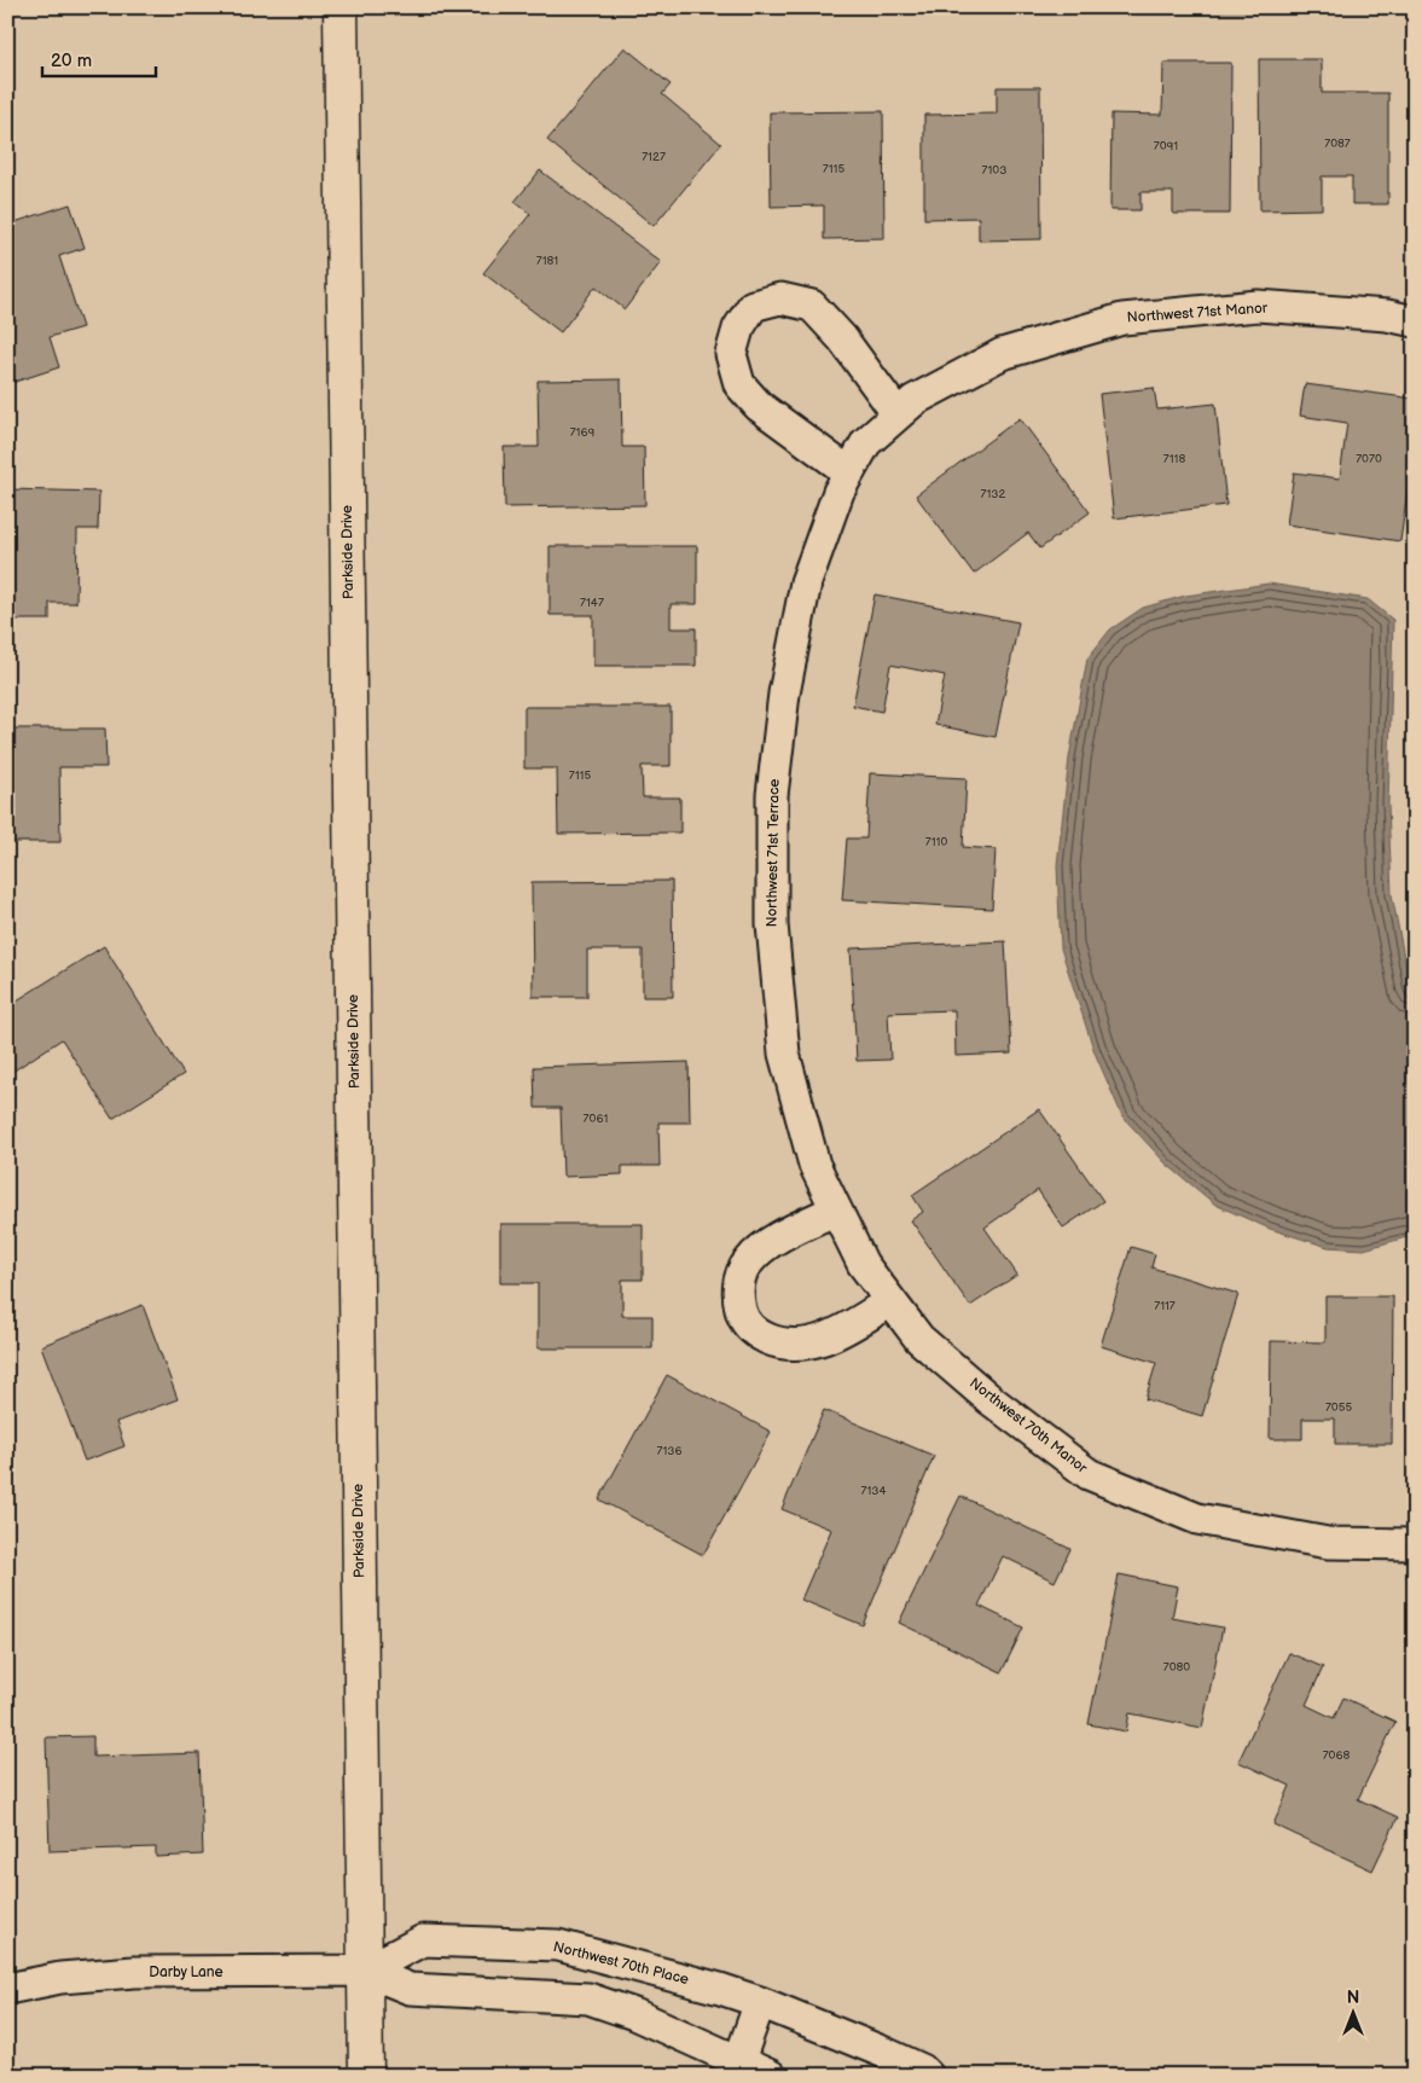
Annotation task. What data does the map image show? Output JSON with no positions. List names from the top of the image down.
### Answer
{
  "streets": {
    "street": [
      "Northwest 71st Manor",
      "Parkside Drive",
      "Northwest 71st Terrace",
      "Northwest 70th Manor",
      "Northwest 70th Place",
      "Darby Lane"
    ]
  },
  "crossings": [
    ["Northwest 71st Manor", "Northwest 71st Terrace"],
    ["Parkside Drive", "Northwest 70th Place"],
    ["Parkside Drive", "Darby Lane"],
    ["Northwest 71st Terrace", "Northwest 70th Manor"],
    ["Northwest 70th Place", "Darby Lane"]
  ],
  "house_numbers": [
    "7087",
    "7091",
    "7127",
    "7115",
    "7103",
    "7181",
    "7169",
    "7118",
    "7070",
    "7132",
    "7147",
    "7115",
    "7110",
    "7061",
    "7117",
    "7055",
    "7136",
    "7134",
    "7080",
    "7068"
  ],
  "scale_bar": "20 m",
  "north": "top"
}
